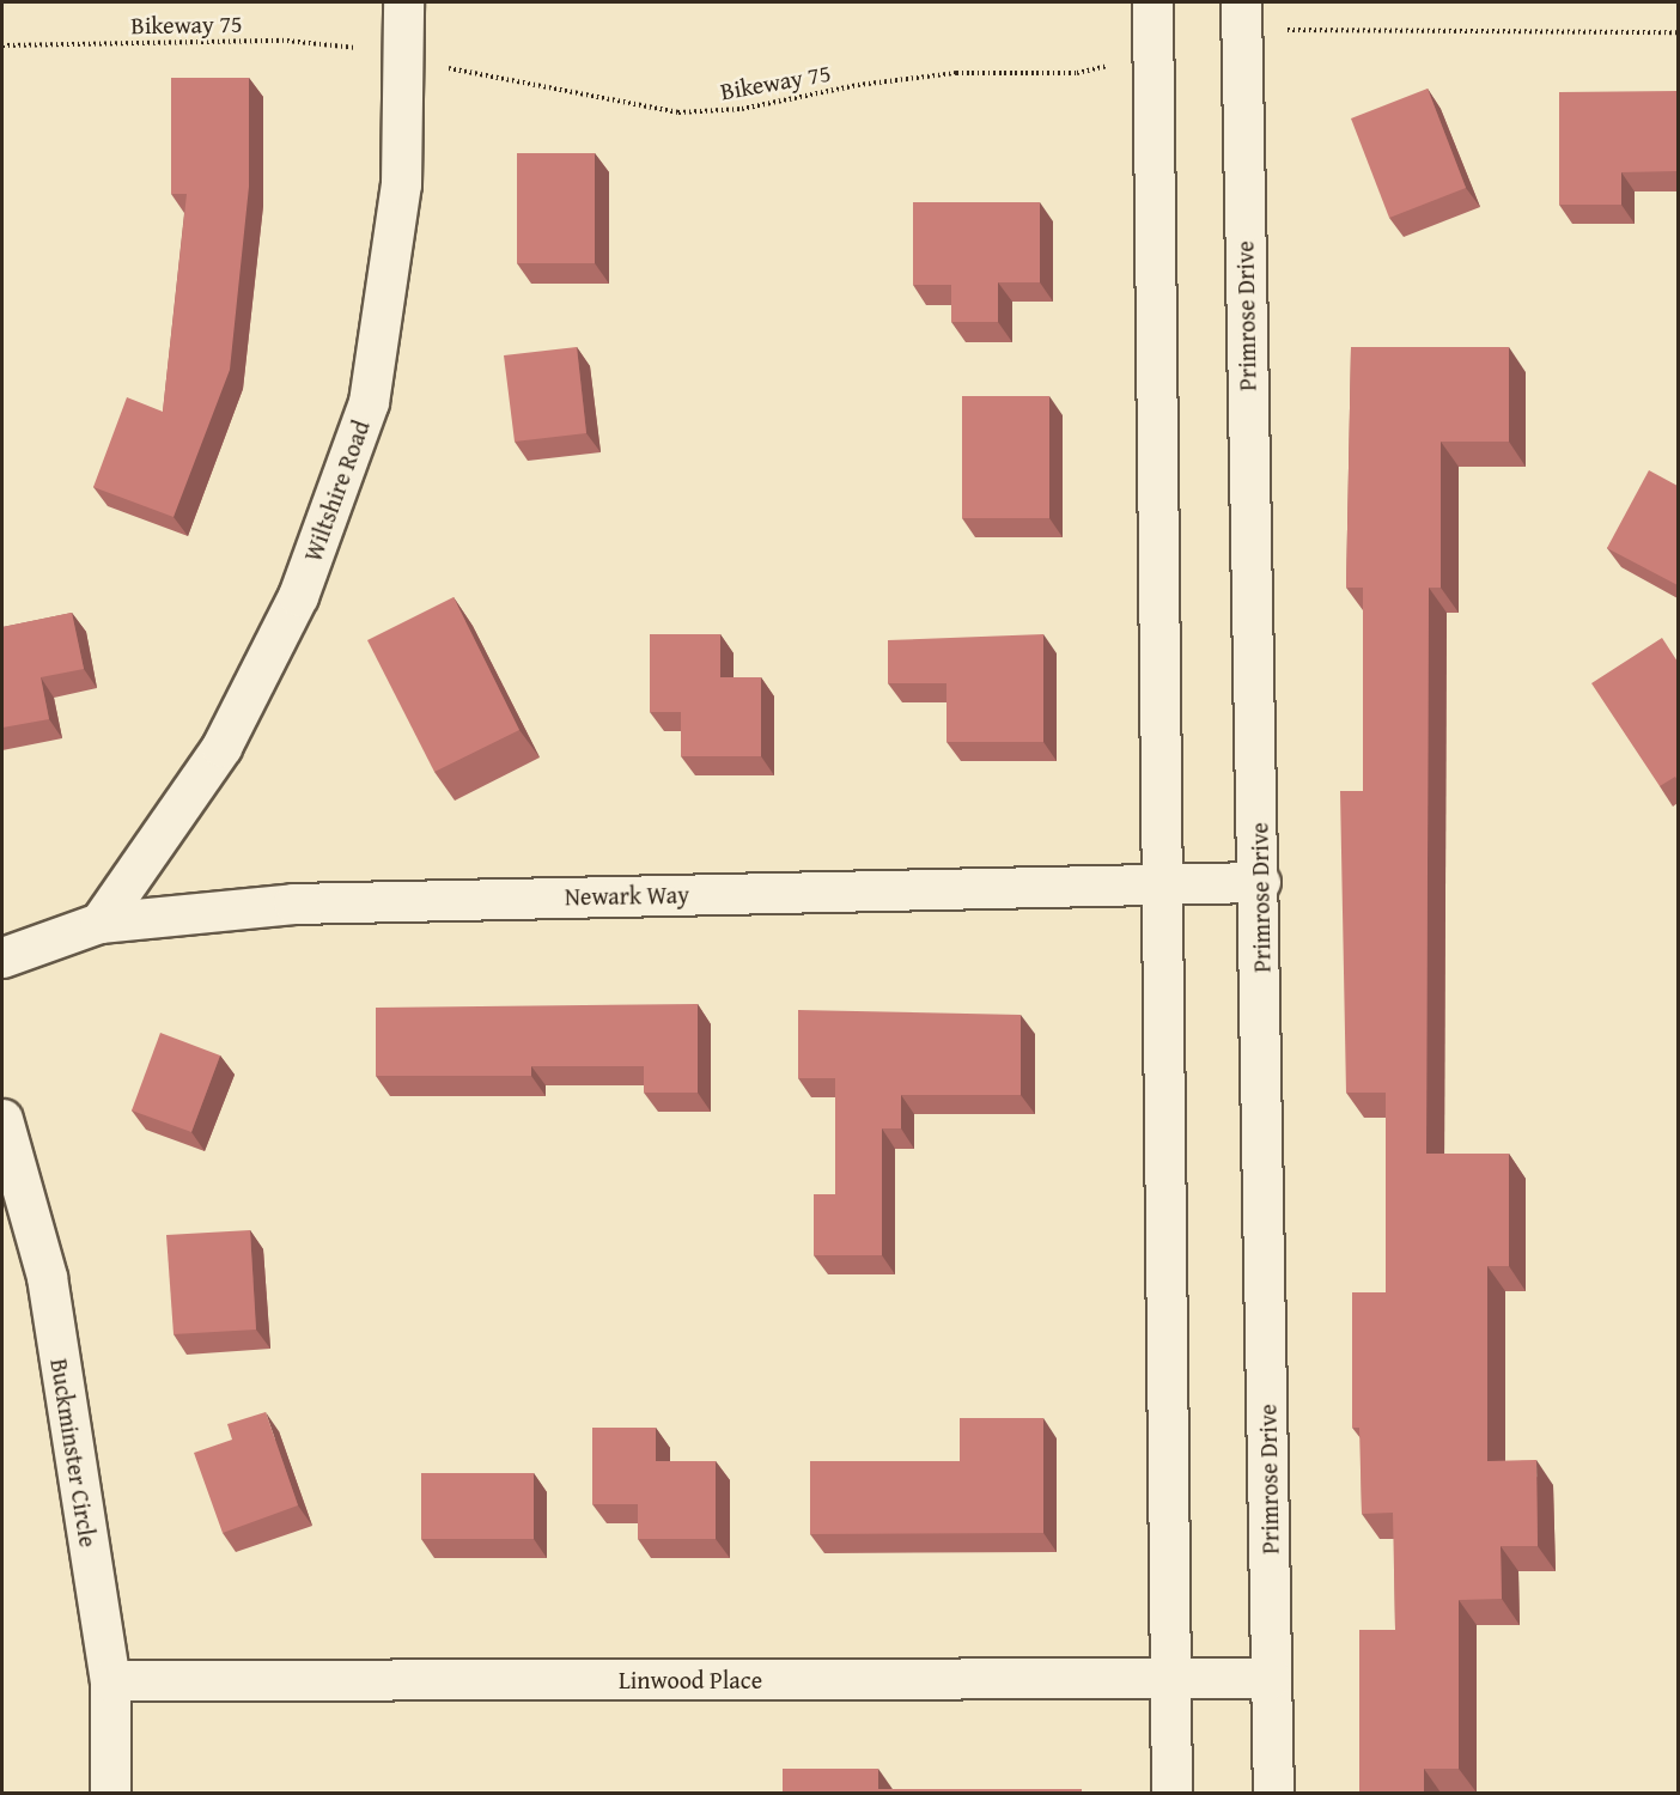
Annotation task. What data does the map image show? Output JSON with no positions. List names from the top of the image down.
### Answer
{
  "streets": {
    "street": [
      "Primrose Drive",
      "Wiltshire Road",
      "Newark Way",
      "Buckminster Circle",
      "Linwood Place"
    ],
    "path": ["Bikeway 75"]
  },
  "crossings": [
    ["Primrose Drive", "Newark Way"],
    ["Primrose Drive", "Linwood Place"],
    ["Wiltshire Road", "Newark Way"],
    ["Buckminster Circle", "Linwood Place"]
  ]
}
